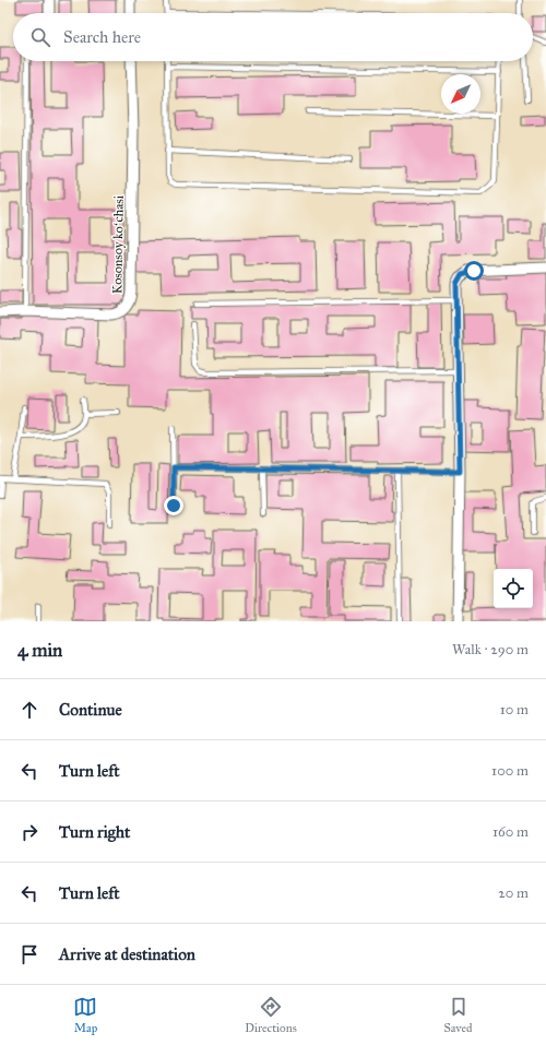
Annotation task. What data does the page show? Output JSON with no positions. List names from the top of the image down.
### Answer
{
  "streets": {
    "street": ["Kosonsoy koʻchasi"]
  },
  "north": "bottom left",
  "page": {
    "search": "Search here",
    "heading": ["4 min", "Walk · 290 m"],
    "list": [
      ["Continue", "10 m"],
      ["Turn left", "100 m"],
      ["Turn right", "160 m"],
      ["Turn left", "20 m"],
      "Arrive at destination"
    ],
    "nav": ["Map", "Directions", "Saved"]
  }
}
